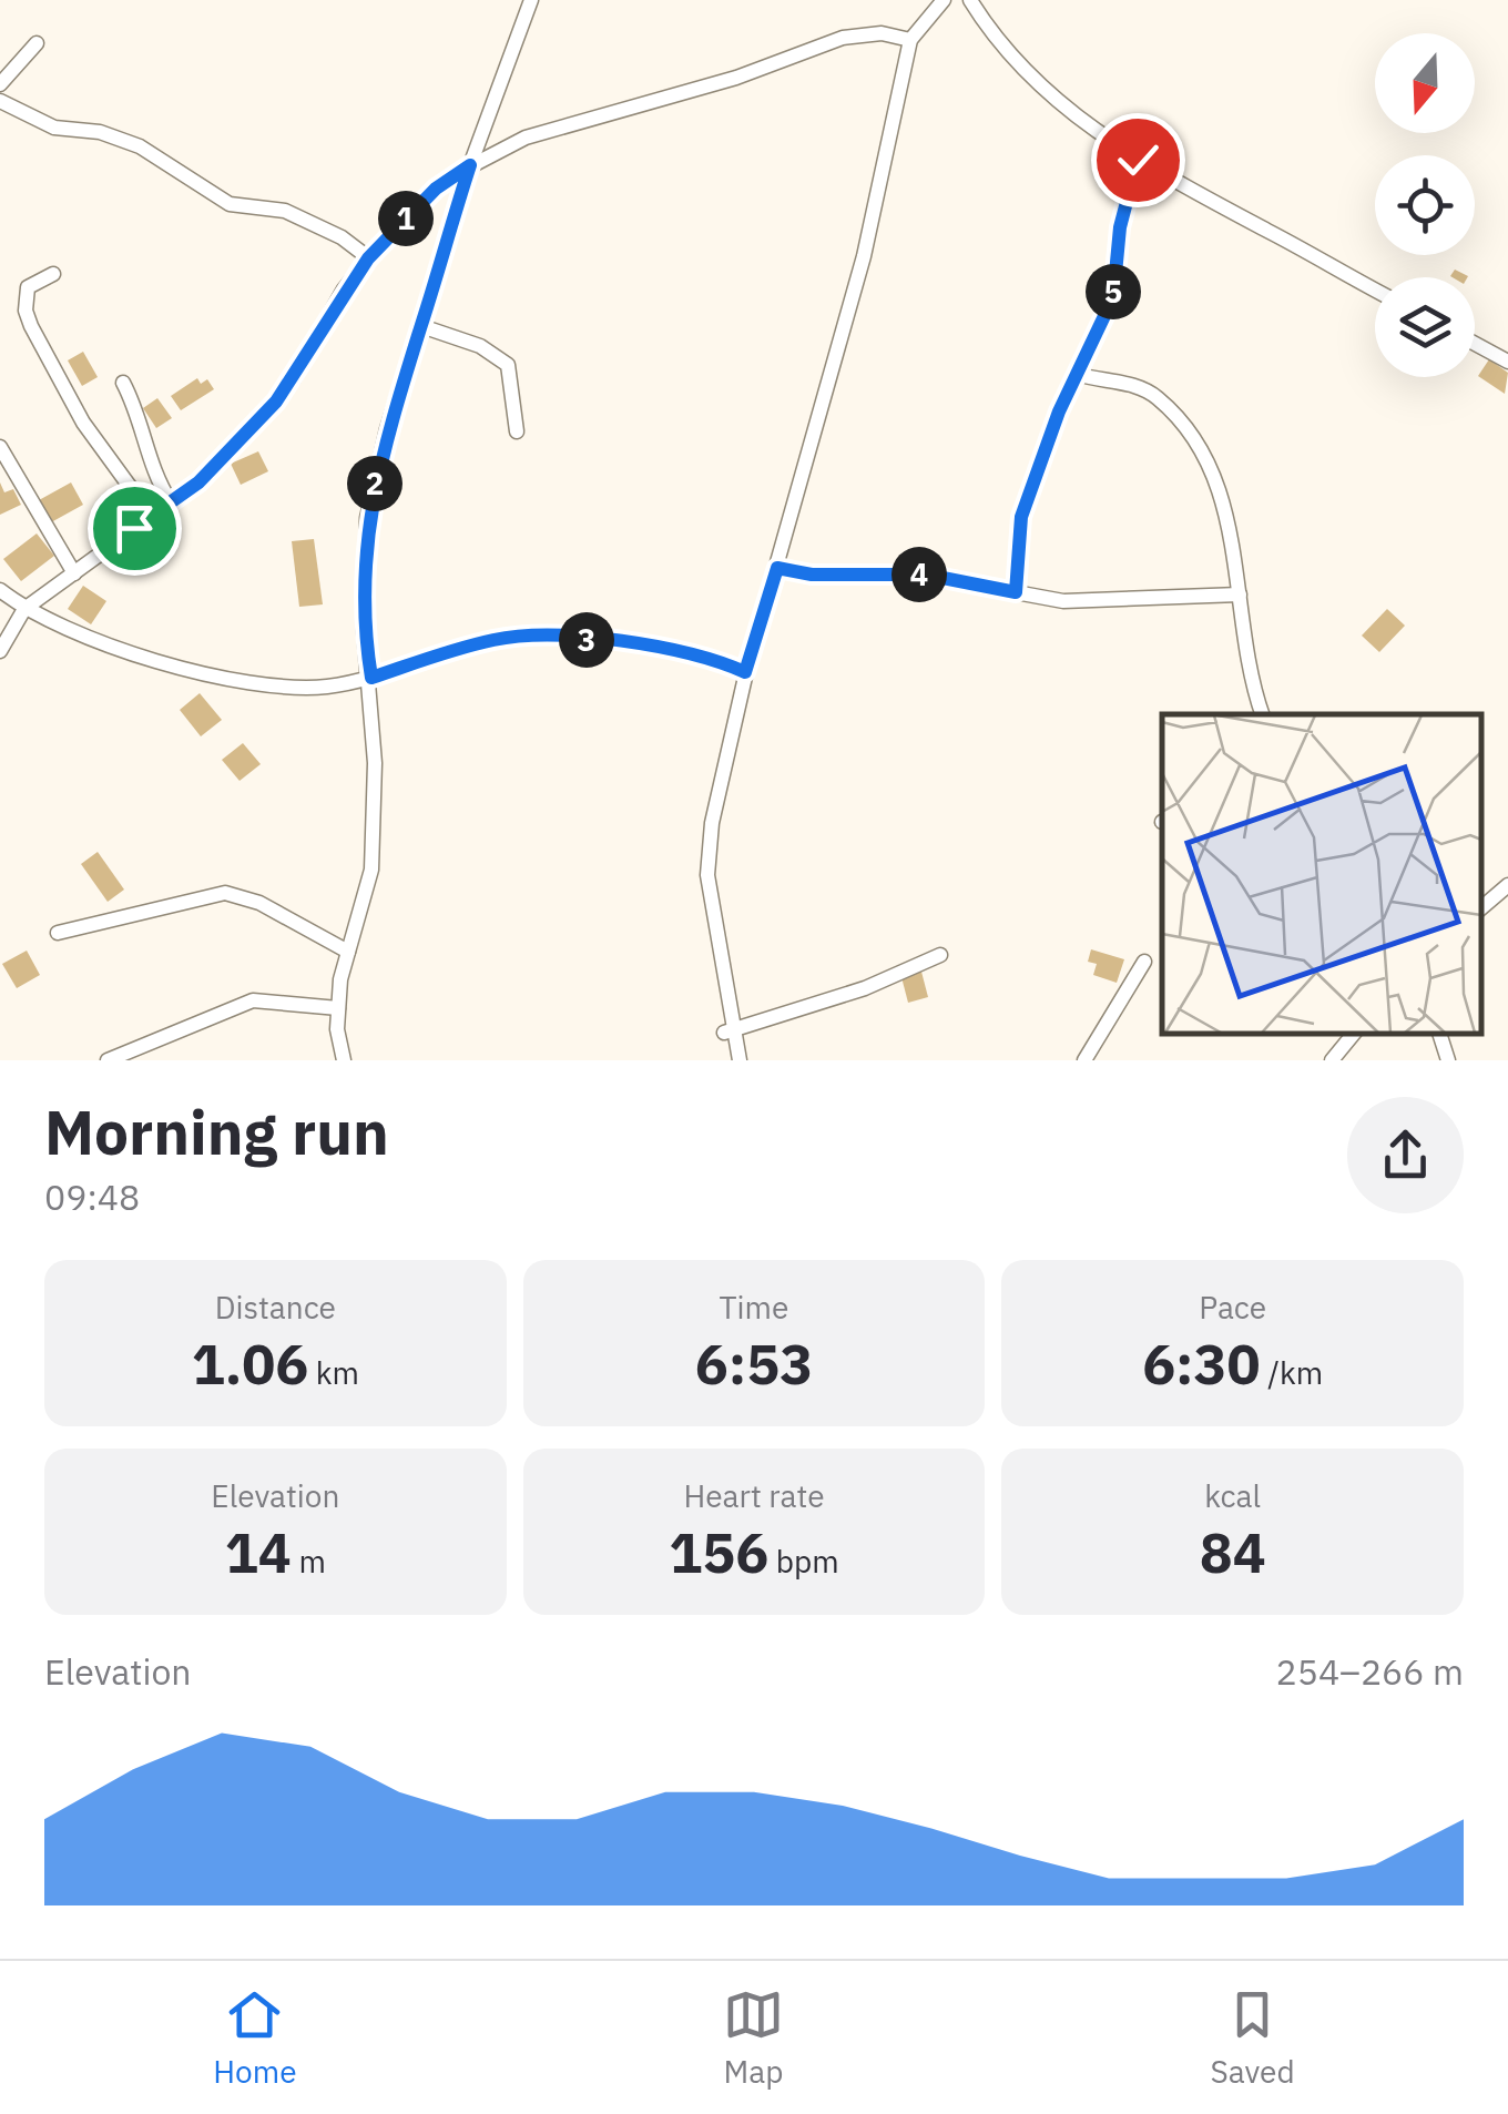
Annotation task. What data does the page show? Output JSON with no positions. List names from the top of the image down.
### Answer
{
  "north": "bottom",
  "page": {
    "pins": [
      "1",
      "5",
      "2",
      "4",
      "3"
    ],
    "heading": ["Morning run", "09:48"],
    "stats": [
      ["Distance", "1.06 km"],
      ["Time", "6:53"],
      ["Pace", "6:30 /km"],
      ["Elevation", "14 m"],
      ["Heart rate", "156 bpm"],
      ["kcal", "84"]
    ],
    "chart": ["Elevation", "254–266 m"],
    "tabs": ["Home", "Map", "Saved"]
  }
}
